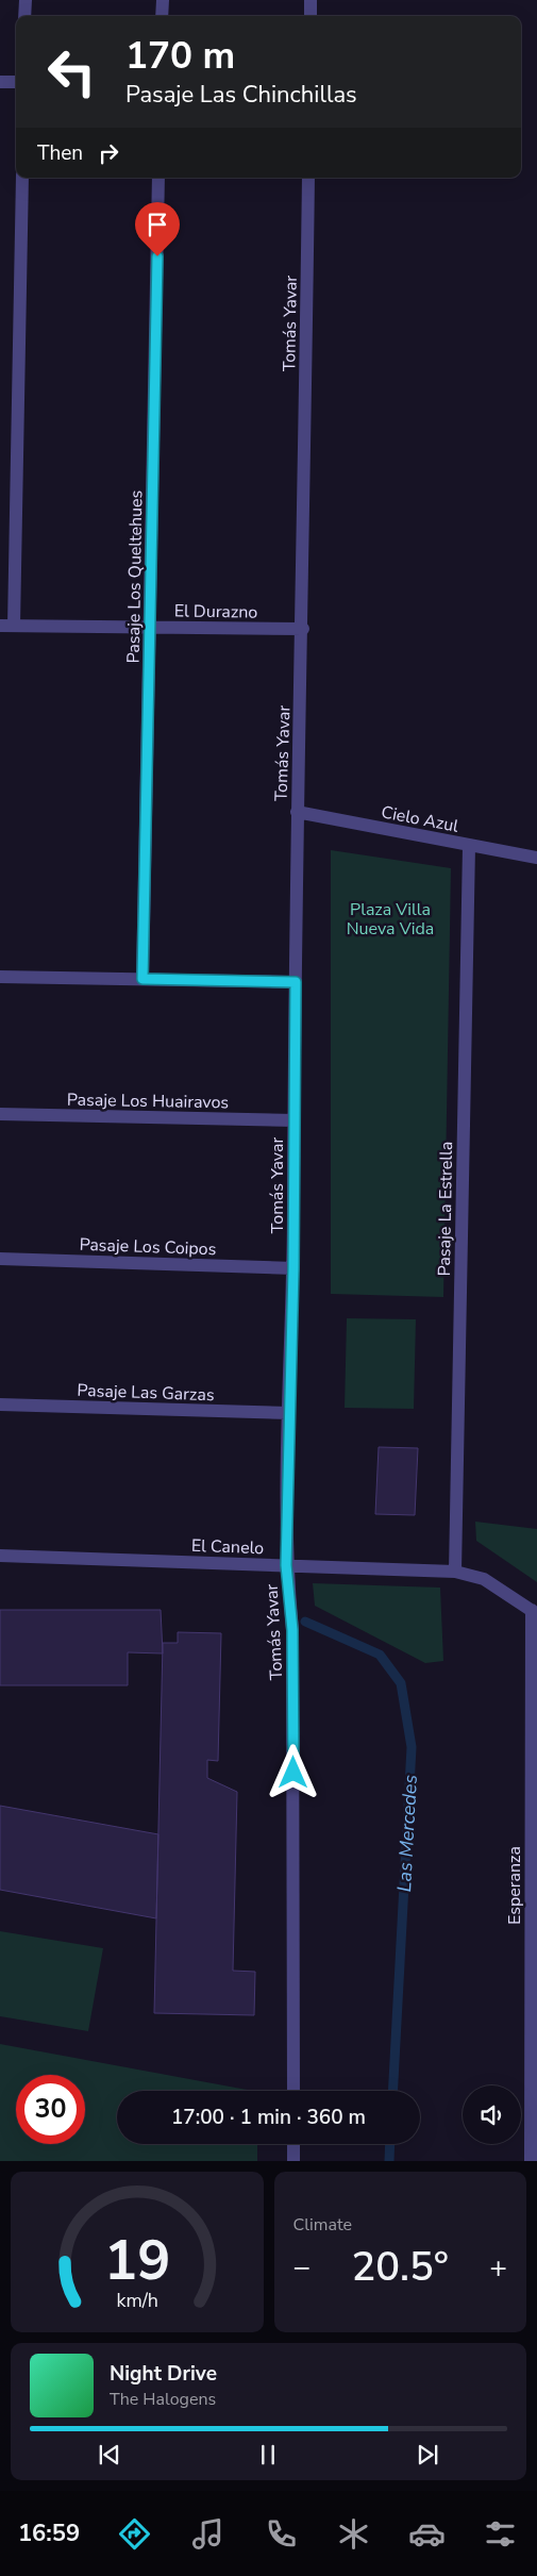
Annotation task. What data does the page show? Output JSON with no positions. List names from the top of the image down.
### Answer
{
  "streets": {
    "street": [
      "Tomás Yavar",
      "Pasaje Los Queltehues",
      "El Durazno",
      "Cielo Azul",
      "Pasaje Los Huairavos",
      "Pasaje La Estrella",
      "Pasaje Los Coipos",
      "Pasaje Las Garzas",
      "El Canelo",
      "Esperanza"
    ]
  },
  "crossings": [
    ["Tomás Yavar", "El Durazno"],
    ["Tomás Yavar", "Cielo Azul"],
    ["Tomás Yavar", "Pasaje Los Huairavos"],
    ["Tomás Yavar", "Pasaje Los Coipos"],
    ["Tomás Yavar", "Pasaje Las Garzas"],
    ["Tomás Yavar", "El Canelo"],
    ["Pasaje Los Queltehues", "El Durazno"],
    ["Cielo Azul", "Pasaje La Estrella"],
    ["Pasaje La Estrella", "El Canelo"],
    ["El Canelo", "Esperanza"]
  ],
  "water": ["Las Mercedes"],
  "parks": ["Plaza Villa Nueva Vida"],
  "page": {
    "turn": ["170 m", "Pasaje Las Chinchillas"],
    "then": "Then",
    "limit": "30",
    "trip": "17:00 · 1 min · 360 m",
    "tile": "Climate",
    "heat": ["−", "20.5°", "+"],
    "song": ["Night Drive", "The Halogens"],
    "tabs": "16:59",
    "gauge": ["19", "km/h"]
  }
}
